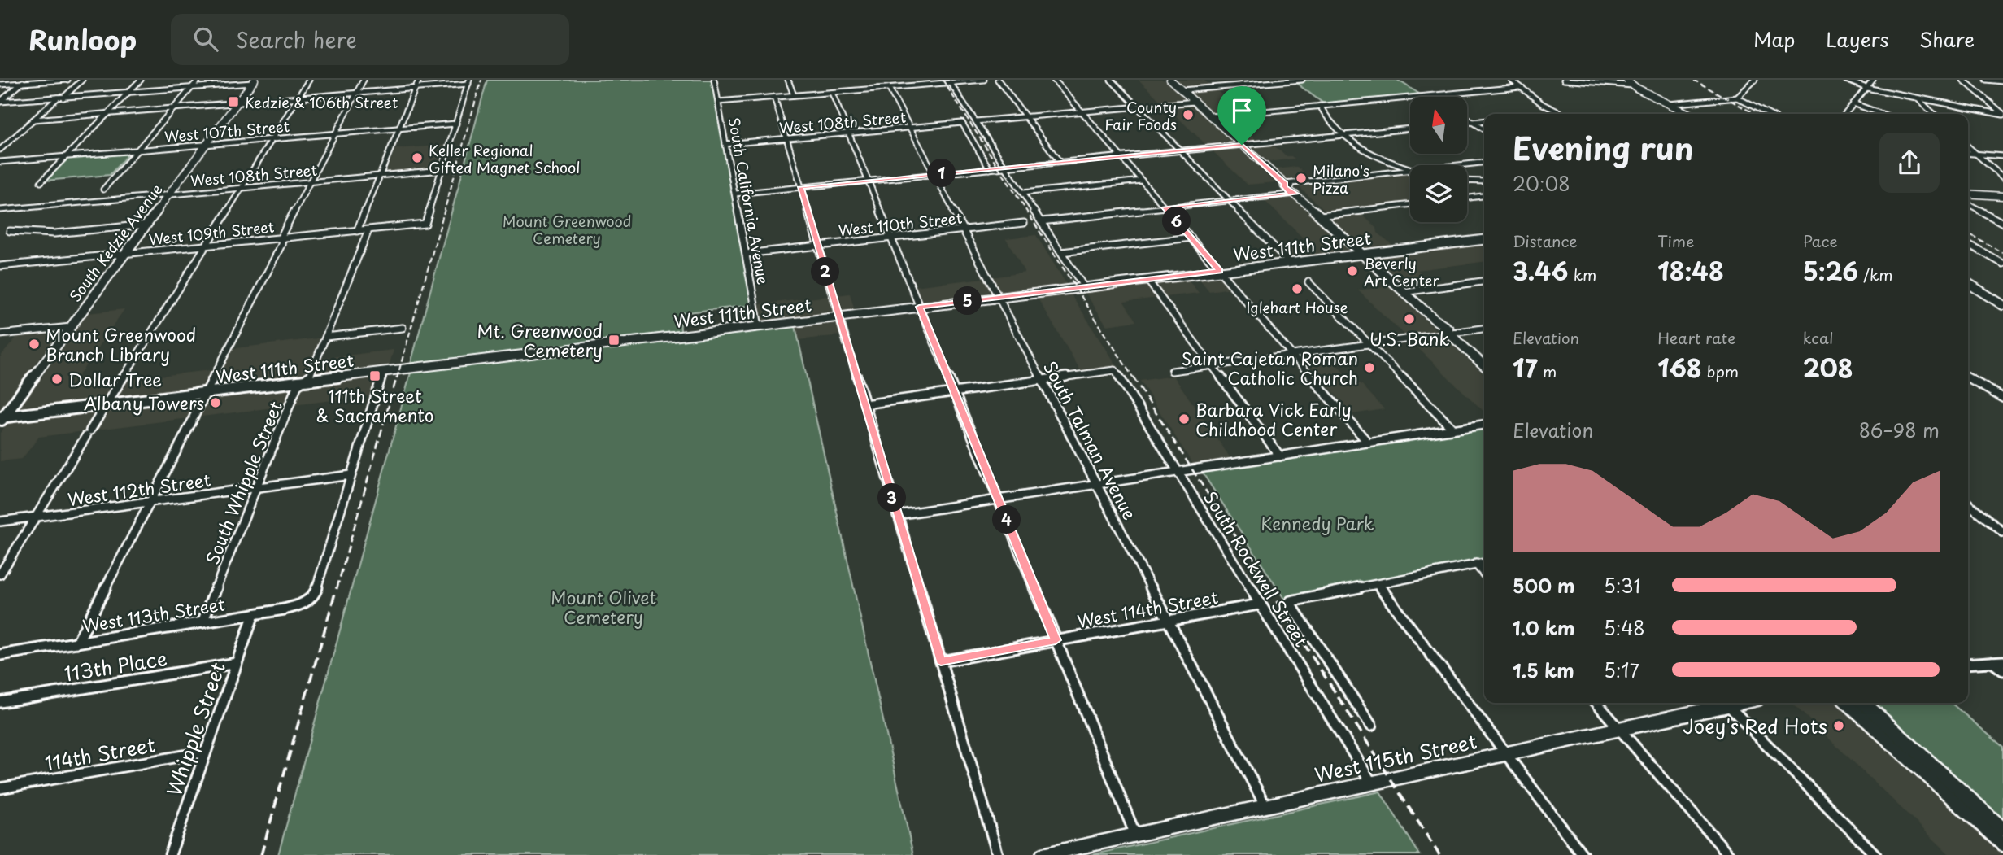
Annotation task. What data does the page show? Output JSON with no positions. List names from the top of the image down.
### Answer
{
  "streets": {
    "main road": ["South Kedzie Avenue", "West 111th Street", "West 115th Street"],
    "street": [
      "West 108th Street",
      "West 107th Street",
      "South California Avenue",
      "West 110th Street",
      "West 109th Street",
      "South Talman Avenue",
      "South Whipple Street",
      "West 112th Street",
      "South Rockwell Street",
      "West 114th Street",
      "West 113th Street",
      "113th Place",
      "Whipple Street",
      "114th Street"
    ]
  },
  "crossings": [
    ["West 108th Street", "South California Avenue"],
    ["West 108th Street", "West 109th Street"],
    ["West 108th Street", "South Kedzie Avenue"],
    ["West 108th Street", "South Talman Avenue"],
    ["West 107th Street", "South Kedzie Avenue"],
    ["South California Avenue", "West 110th Street"],
    ["South California Avenue", "West 111th Street"],
    ["West 110th Street", "South Talman Avenue"],
    ["West 109th Street", "South Kedzie Avenue"],
    ["West 109th Street", "South Whipple Street"],
    ["South Kedzie Avenue", "West 111th Street"],
    ["West 111th Street", "South Talman Avenue"],
    ["West 111th Street", "South Whipple Street"],
    ["South Talman Avenue", "West 114th Street"],
    ["South Talman Avenue", "West 115th Street"],
    ["South Whipple Street", "West 112th Street"],
    ["South Whipple Street", "West 113th Street"],
    ["West 112th Street", "West 113th Street"],
    ["South Rockwell Street", "West 114th Street"],
    ["South Rockwell Street", "West 115th Street"],
    ["West 113th Street", "Whipple Street"],
    ["113th Place", "Whipple Street"],
    ["Whipple Street", "114th Street"]
  ],
  "parks": ["Mount Greenwood Cemetery", "Kennedy Park", "Mount Olivet Cemetery"],
  "places": {
    "transit": ["Kedzie & 106th Street", "Mt. Greenwood Cemetery", "111th Street & Sacramento"],
    "other": [
      "County Fair Foods",
      "Keller Regional Gifted Magnet School",
      "Milano's Pizza",
      "Beverly Art Center",
      "Iglehart House",
      "U.S. Bank",
      "Mount Greenwood Branch Library",
      "Saint Cajetan Roman Catholic Church",
      "Dollar Tree",
      "Albany Towers",
      "Barbara Vick Early Childhood Center",
      "Joey's Red Hots"
    ]
  },
  "north": "top",
  "page": {
    "header": "Runloop",
    "search": "Search here",
    "nav": ["Map", "Layers", "Share"],
    "heading": ["Evening run", "20:08"],
    "pins": [
      "1",
      "6",
      "2",
      "5",
      "3",
      "4"
    ],
    "stats": [
      ["Distance", "3.46 km"],
      ["Time", "18:48"],
      ["Pace", "5:26 /km"],
      ["Elevation", "17 m"],
      ["Heart rate", "168 bpm"],
      ["kcal", "208"]
    ],
    "chart": ["Elevation", "86–98 m"],
    "list": [
      {
        "name": "500 m",
        "note": "5:31"
      },
      {
        "name": "1.0 km",
        "note": "5:48"
      },
      {
        "name": "1.5 km",
        "note": "5:17"
      }
    ]
  }
}
